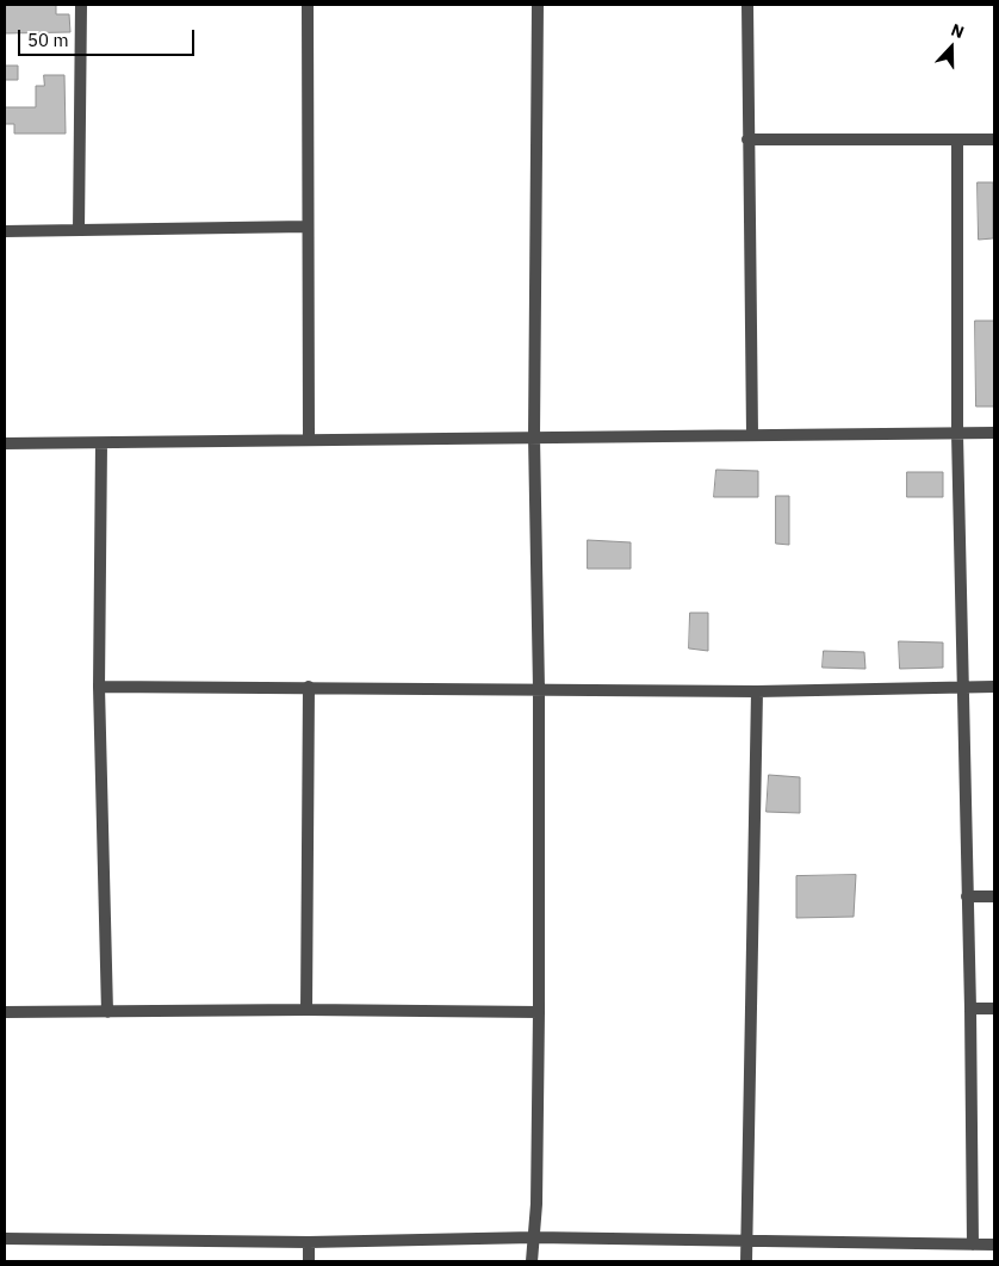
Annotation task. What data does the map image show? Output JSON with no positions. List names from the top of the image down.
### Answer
{
  "scale_bar": "50 m",
  "north": "top"
}
